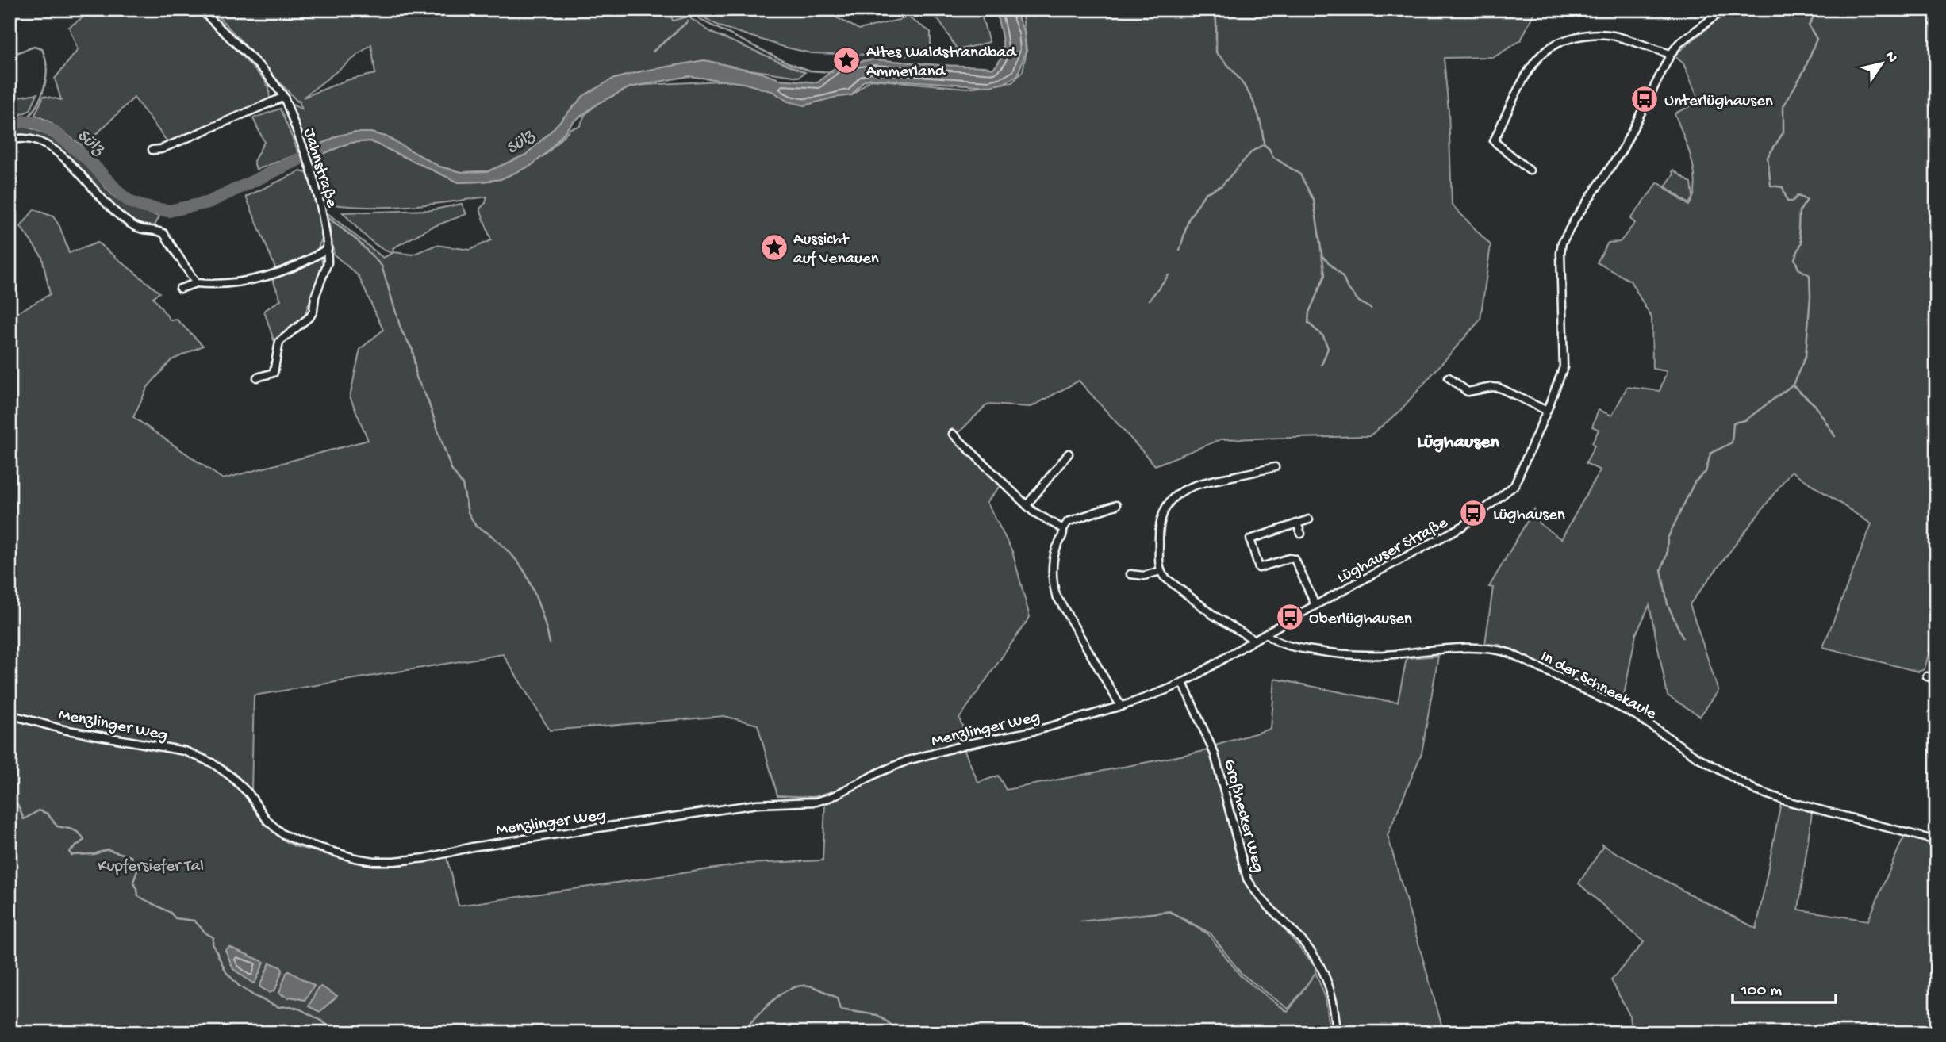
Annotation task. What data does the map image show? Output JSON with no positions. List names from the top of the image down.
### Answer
{
  "streets": {
    "street": [
      "Jahnstraße",
      "Lüghauser Straße",
      "In der Schneekaule",
      "Menzlinger Weg",
      "Großhecker Weg"
    ]
  },
  "crossings": [
    ["Lüghauser Straße", "In der Schneekaule"],
    ["Lüghauser Straße", "Menzlinger Weg"],
    ["Lüghauser Straße", "Großhecker Weg"]
  ],
  "districts": ["Lüghausen"],
  "water": ["Sülz"],
  "parks": ["Kupfersiefer Tal"],
  "places": {
    "place": ["Altes Waldstrandbad Ammerland", "Aussicht auf Venauen"],
    "bus stop": ["Unterlüghausen", "Lüghausen", "Oberlüghausen"]
  },
  "scale_bar": "100 m",
  "north": "top right"
}
